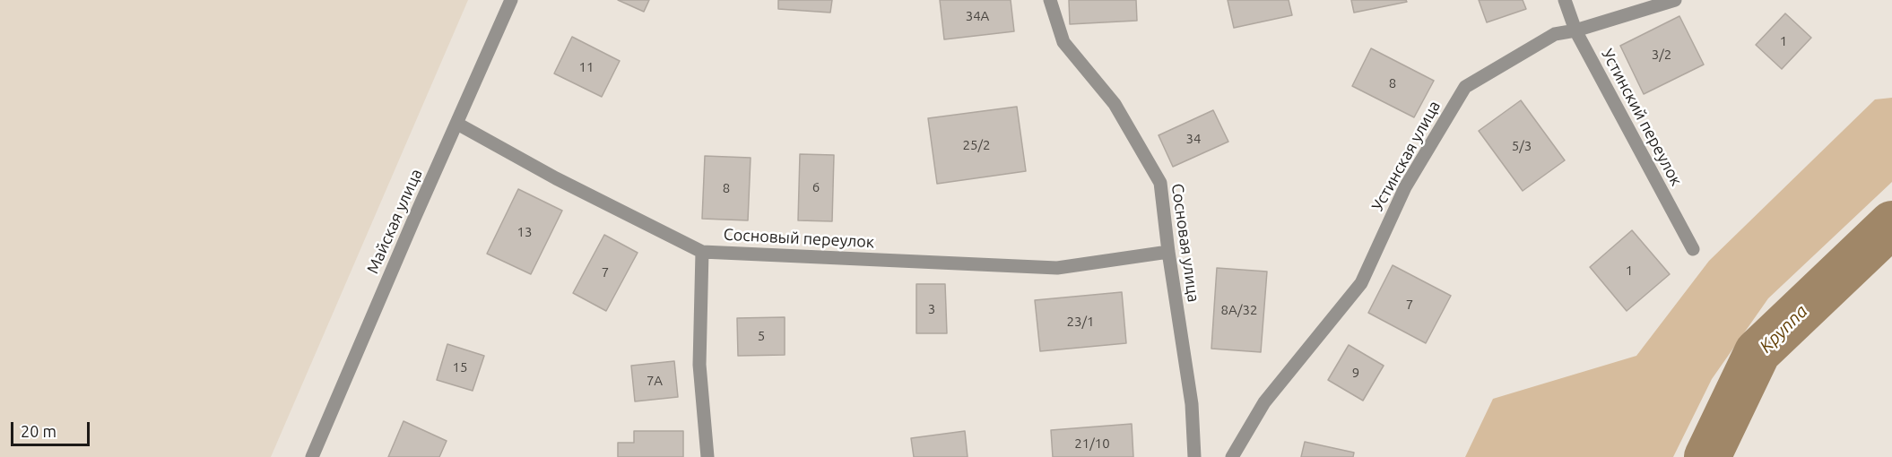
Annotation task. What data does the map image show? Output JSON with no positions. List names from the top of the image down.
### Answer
{
  "streets": {
    "street": [
      "Устинский переулок",
      "Устинская улица",
      "Майская улица",
      "Сосновый переулок",
      "Сосновая улица"
    ]
  },
  "crossings": [
    ["Устинский переулок", "Устинская улица"],
    ["Майская улица", "Сосновый переулок"],
    ["Сосновый переулок", "Сосновая улица"]
  ],
  "water": ["Круппа"],
  "house_numbers": [
    "34А",
    "1",
    "3/2",
    "11",
    "8",
    "34",
    "25/2",
    "5/3",
    "6",
    "8",
    "13",
    "1",
    "7",
    "7",
    "3",
    "8А/32",
    "23/1",
    "5",
    "15",
    "9",
    "7А",
    "21/10"
  ],
  "scale_bar": "20 m"
}
